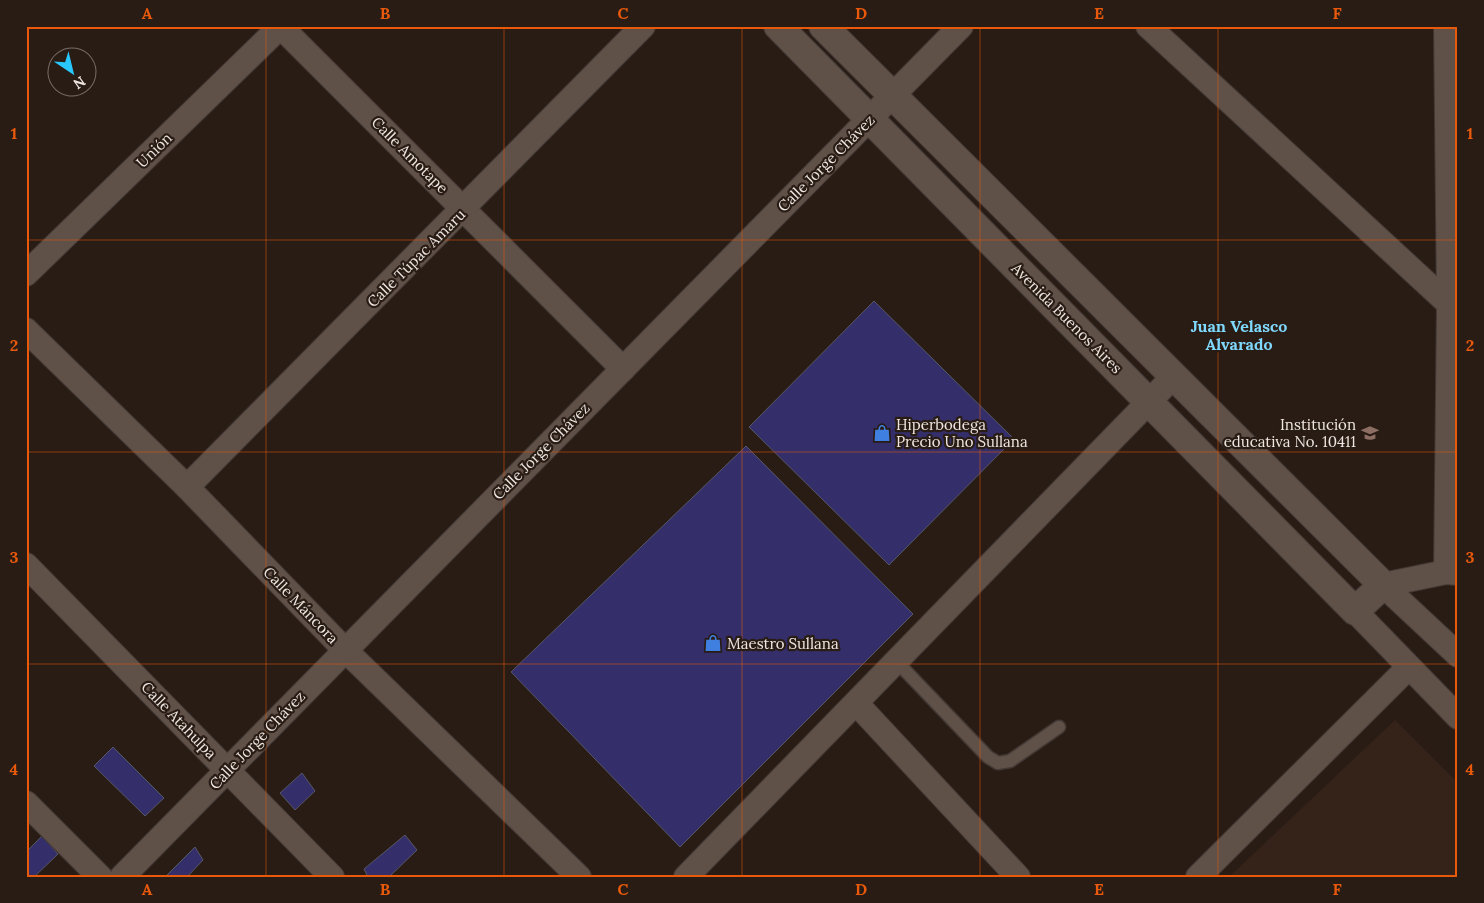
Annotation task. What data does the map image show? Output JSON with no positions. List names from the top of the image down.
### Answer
{
  "streets": {
    "street": [
      "Unión",
      "Calle Amotape",
      "Calle Jorge Chávez",
      "Calle Túpac Amaru",
      "Avenida Buenos Aires",
      "Calle Máncora",
      "Calle Atahulpa"
    ]
  },
  "crossings": [
    ["Unión", "Calle Amotape"],
    ["Calle Amotape", "Calle Jorge Chávez"],
    ["Calle Amotape", "Calle Túpac Amaru"],
    ["Calle Jorge Chávez", "Avenida Buenos Aires"],
    ["Calle Jorge Chávez", "Calle Máncora"],
    ["Calle Jorge Chávez", "Calle Atahulpa"],
    ["Calle Túpac Amaru", "Calle Máncora"]
  ],
  "districts": ["Juan Velasco Alvarado"],
  "places": {
    "shop": ["Hiperbodega Precio Uno Sullana", "Maestro Sullana"],
    "school or university": ["Institución educativa No. 10411"]
  },
  "north": "bottom right",
  "grid": {
    "columns": [
      "A",
      "B",
      "C",
      "D",
      "E",
      "F"
    ],
    "rows": [
      "1",
      "2",
      "3",
      "4"
    ]
  }
}
